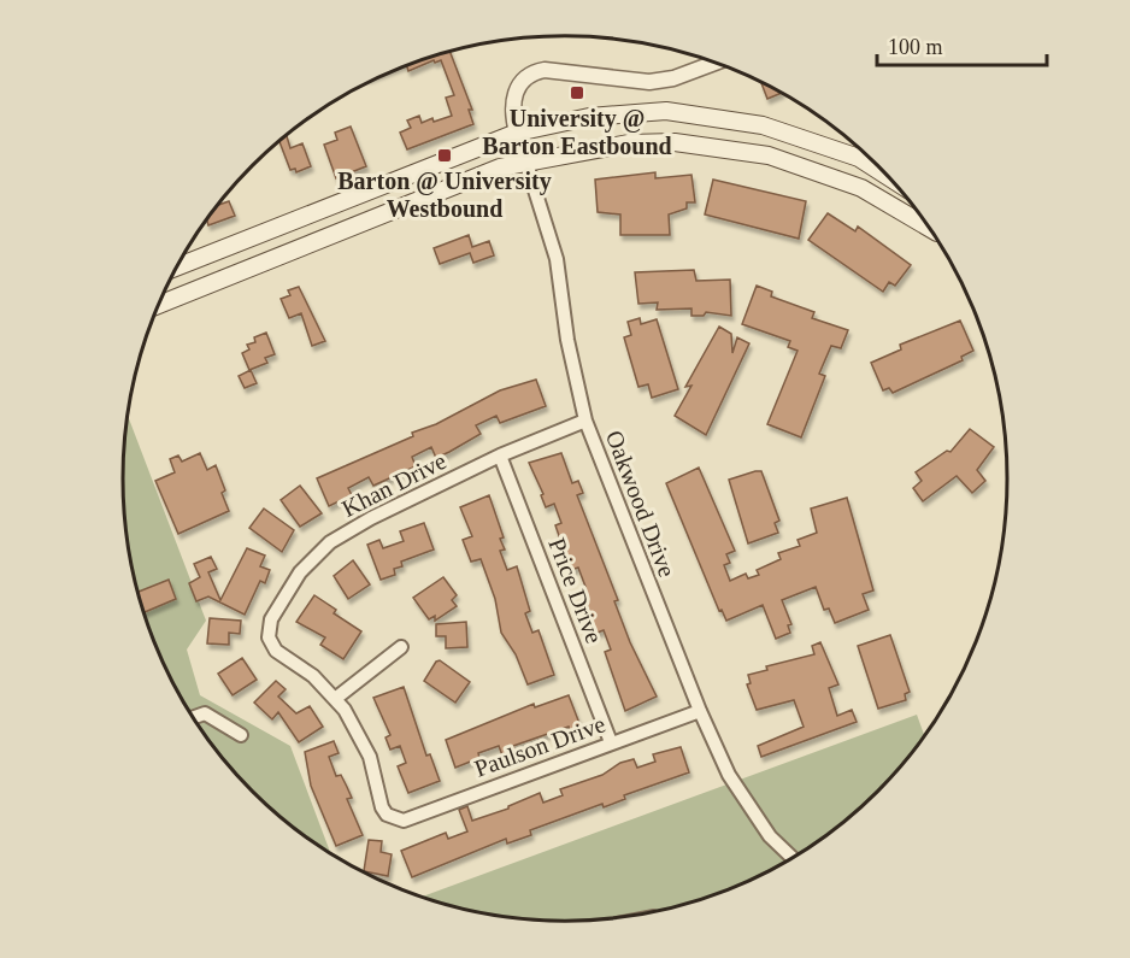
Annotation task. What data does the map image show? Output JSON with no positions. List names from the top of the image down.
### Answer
{
  "streets": {
    "street": [
      "Khan Drive",
      "Oakwood Drive",
      "Price Drive",
      "Paulson Drive"
    ]
  },
  "crossings": [
    ["Khan Drive", "Oakwood Drive"],
    ["Khan Drive", "Price Drive"],
    ["Khan Drive", "Paulson Drive"],
    ["Oakwood Drive", "Paulson Drive"],
    ["Price Drive", "Paulson Drive"]
  ],
  "places": {
    "transit": ["University @ Barton Eastbound", "Barton @ University Westbound"]
  },
  "scale_bar": "100 m"
}
